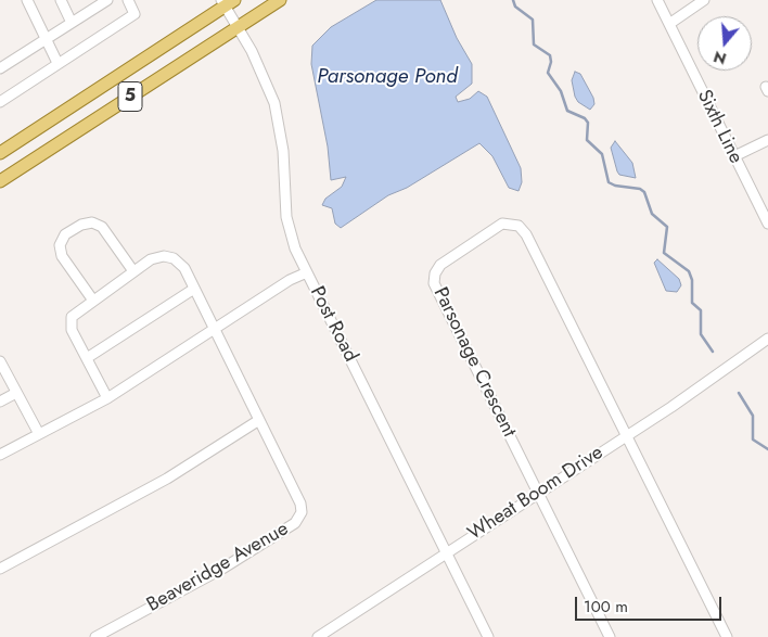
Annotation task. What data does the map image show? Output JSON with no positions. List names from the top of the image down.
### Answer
{
  "streets": {
    "main road": ["5"],
    "street": [
      "Sixth Line",
      "Post Road",
      "Parsonage Crescent",
      "Wheat Boom Drive",
      "Beaveridge Avenue"
    ]
  },
  "crossings": [
    ["5", "Post Road"],
    ["Post Road", "Wheat Boom Drive"],
    ["Parsonage Crescent", "Wheat Boom Drive"]
  ],
  "water": ["Parsonage Pond"],
  "scale_bar": "100 m",
  "north": "bottom"
}
